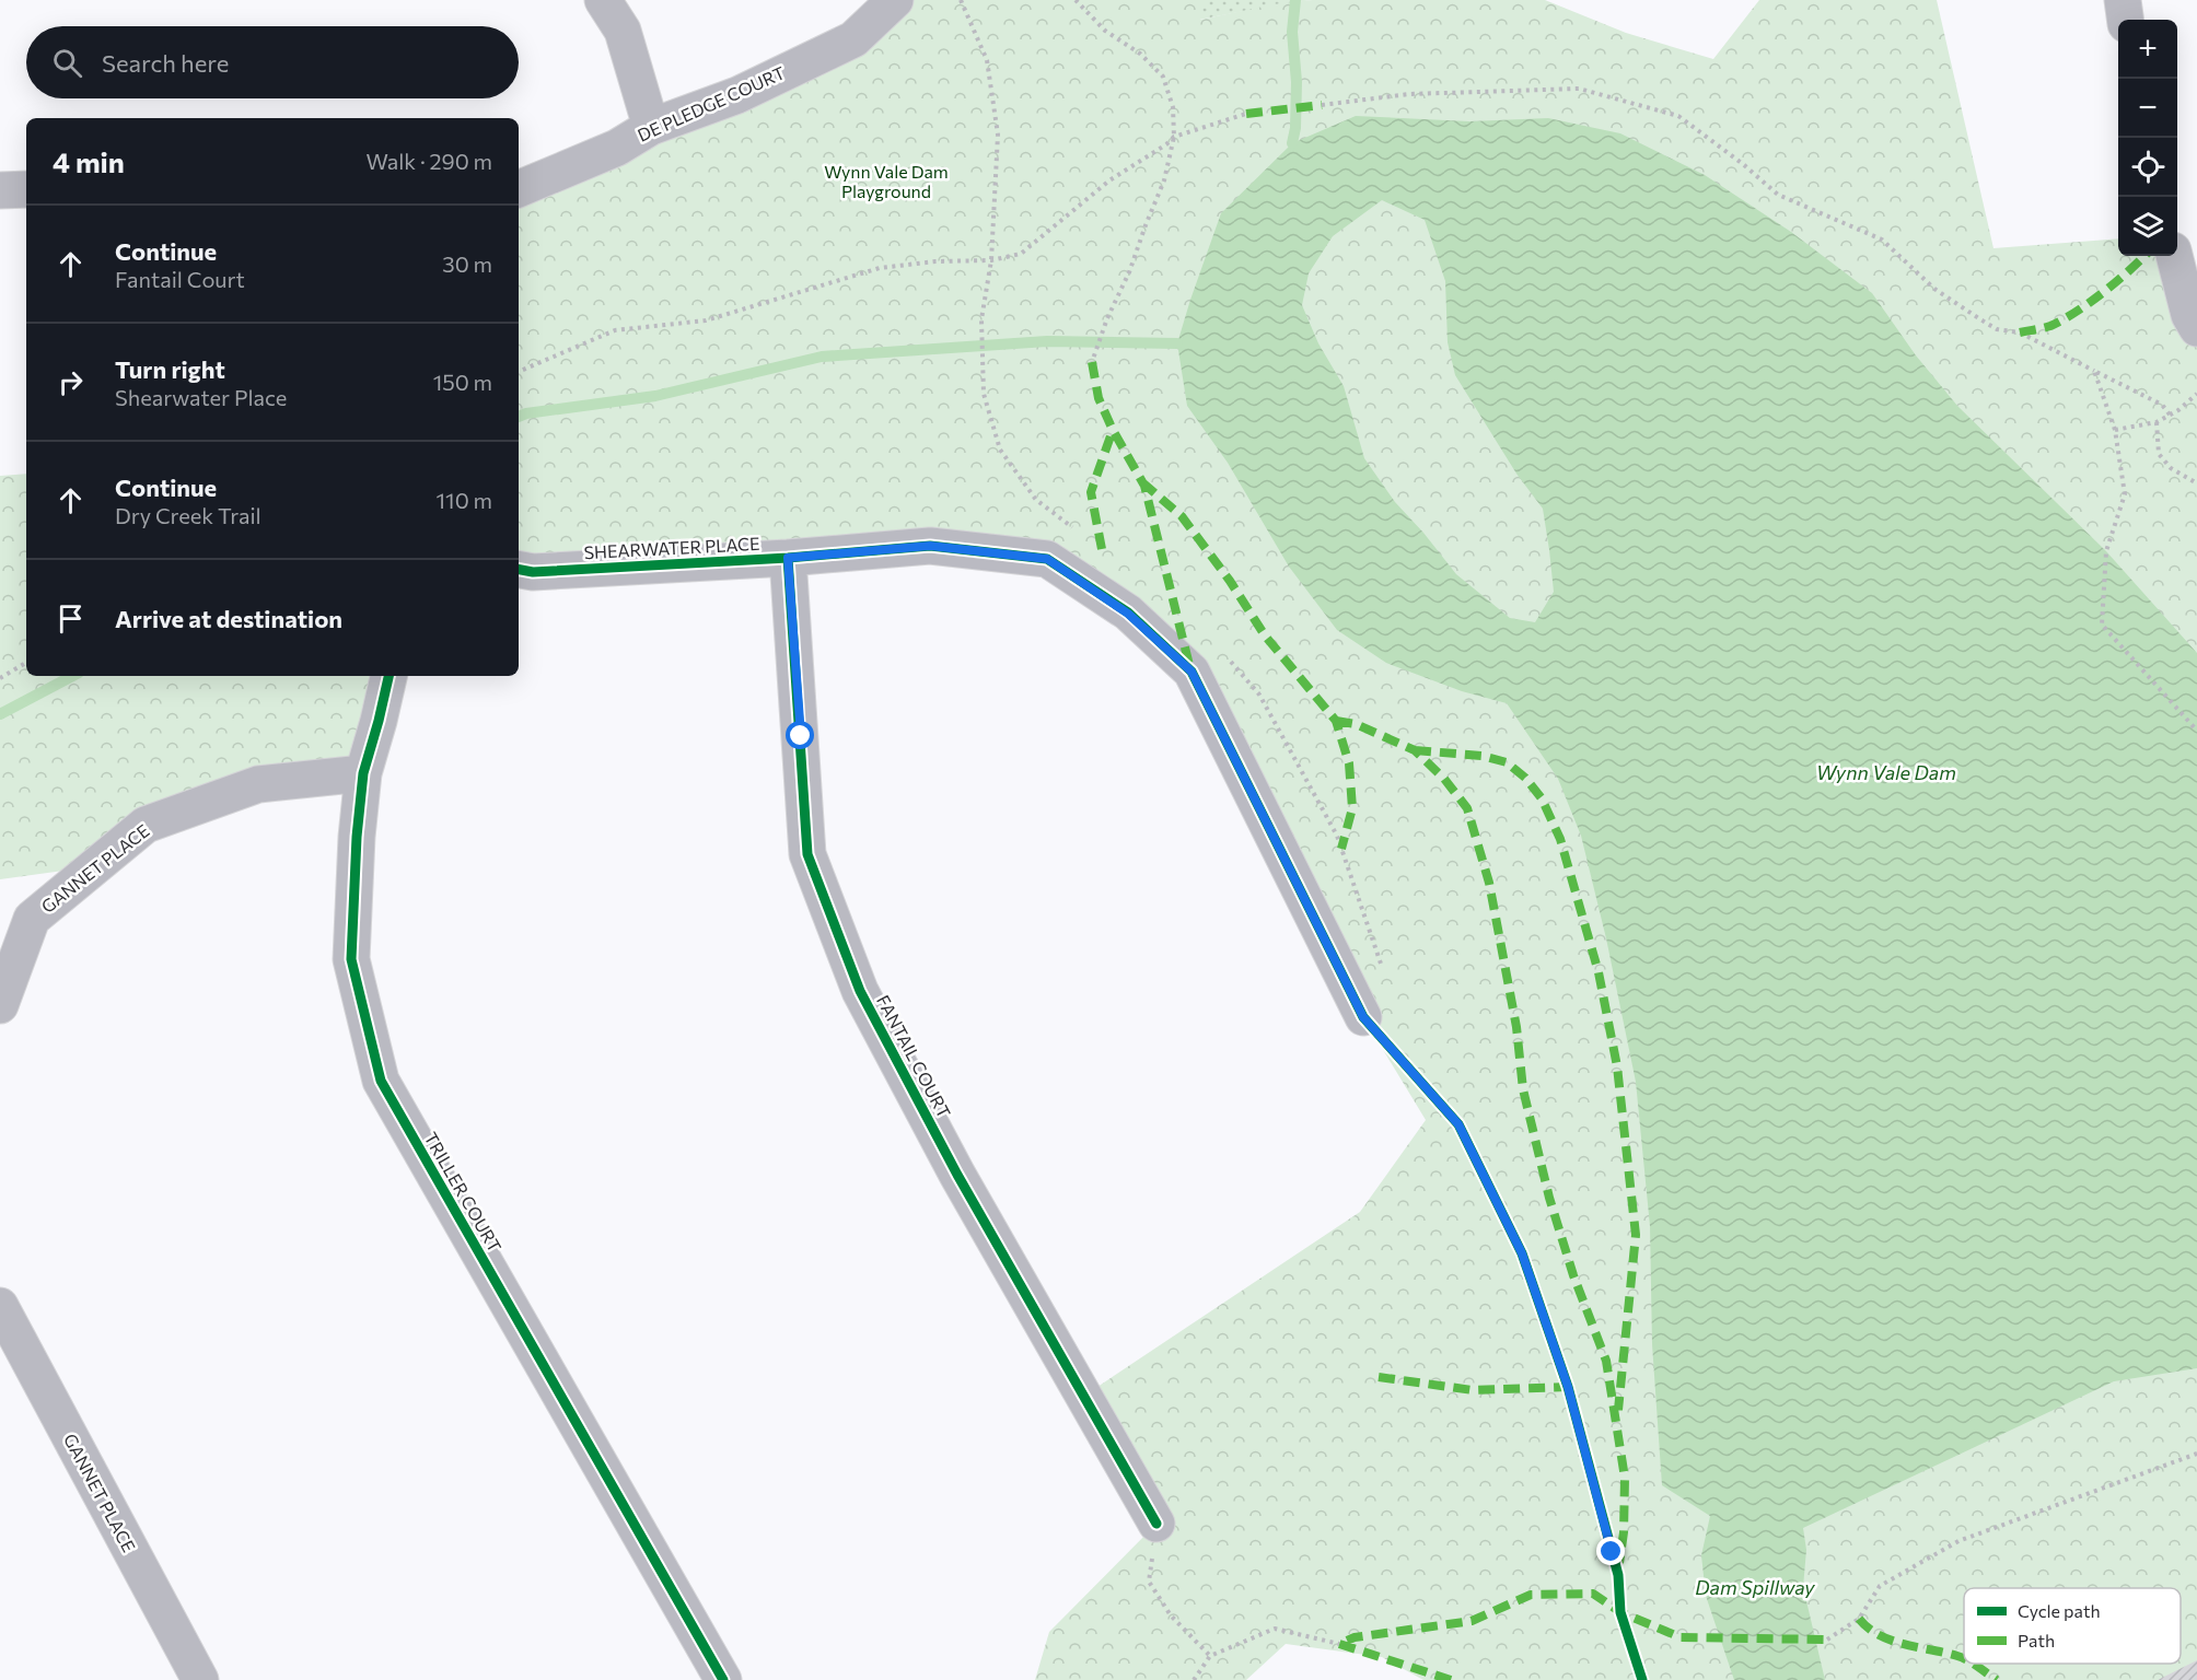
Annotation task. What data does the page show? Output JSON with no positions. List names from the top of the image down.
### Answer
{
  "streets": {
    "street": [
      "DE PLEDGE COURT",
      "SHEARWATER PLACE",
      "GANNET PLACE",
      "FANTAIL COURT",
      "TRILLER COURT"
    ]
  },
  "crossings": [
    ["SHEARWATER PLACE", "FANTAIL COURT"],
    ["GANNET PLACE", "TRILLER COURT"]
  ],
  "water": ["Wynn Vale Dam", "Dam Spillway"],
  "parks": ["Wynn Vale Dam Playground"],
  "legend": ["Cycle path", "Path"],
  "page": {
    "map_buttons": ["+", "−"],
    "search": "Search here",
    "heading": ["4 min", "Walk · 290 m"],
    "list": [
      ["Continue", "Fantail Court", "30 m"],
      ["Turn right", "Shearwater Place", "150 m"],
      ["Continue", "Dry Creek Trail", "110 m"],
      "Arrive at destination"
    ]
  }
}
